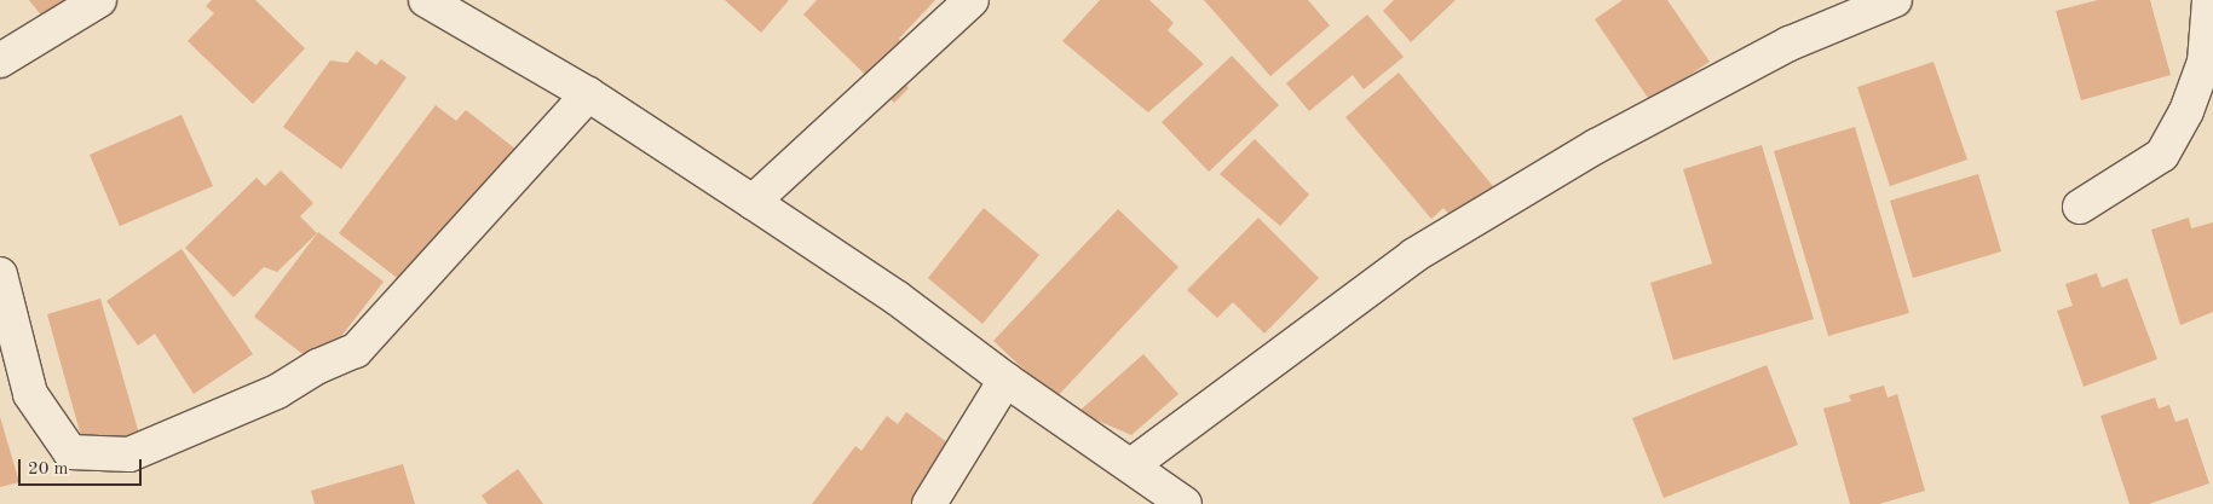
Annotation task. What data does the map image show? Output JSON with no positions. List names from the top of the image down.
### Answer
{
  "scale_bar": "20 m"
}
